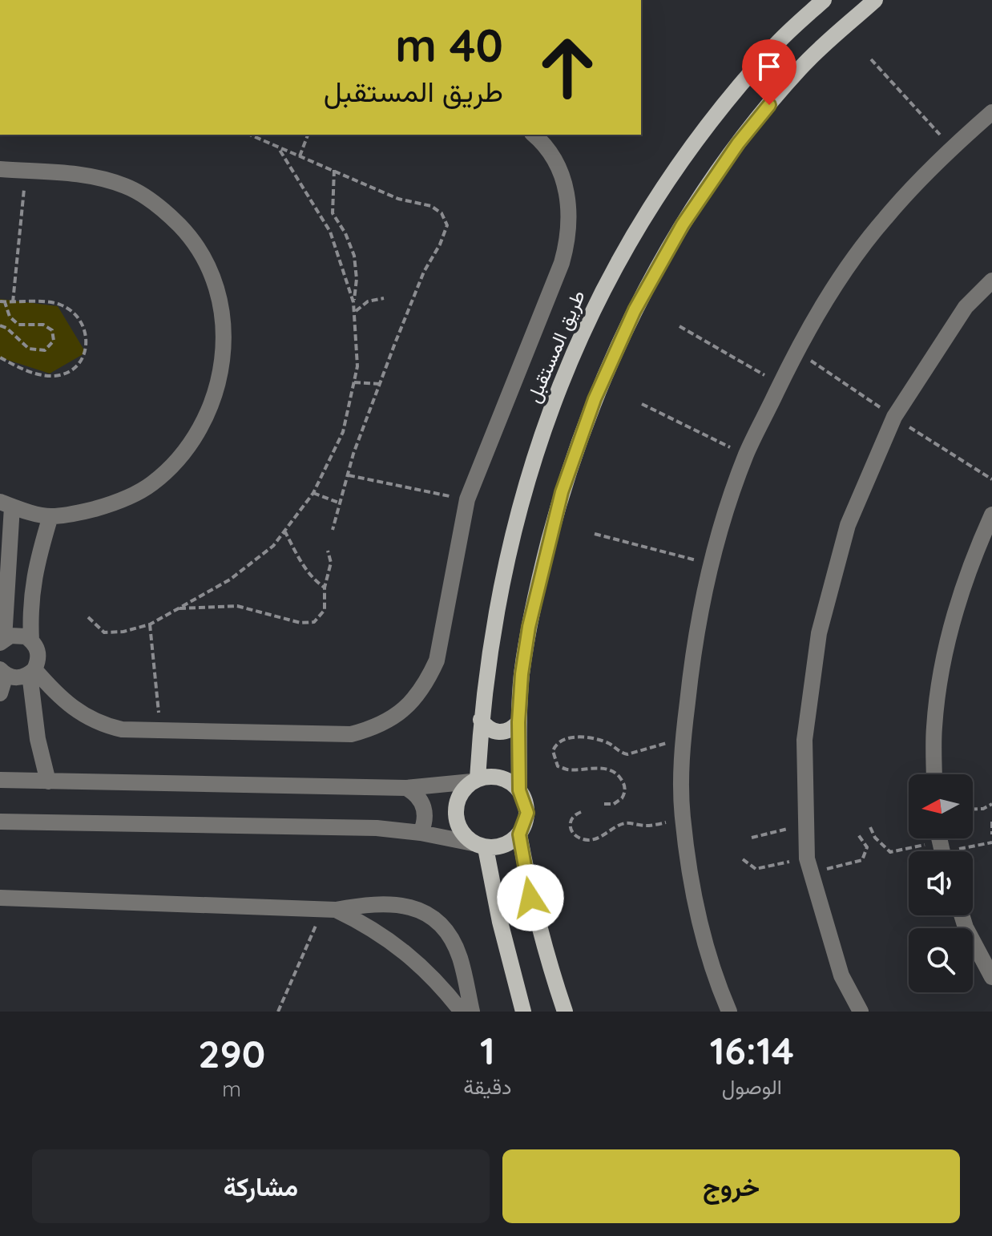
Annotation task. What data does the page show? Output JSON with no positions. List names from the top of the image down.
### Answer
{
  "streets": {
    "main road": ["طريق المستقبل"]
  },
  "north": "left",
  "page": {
    "turn": ["40 m", "طريق المستقبل"],
    "eta": [
      "16:14",
      "الوصول",
      "1",
      "دقيقة",
      "290",
      "m"
    ],
    "buttons": ["خروج", "مشاركة"]
  }
}
